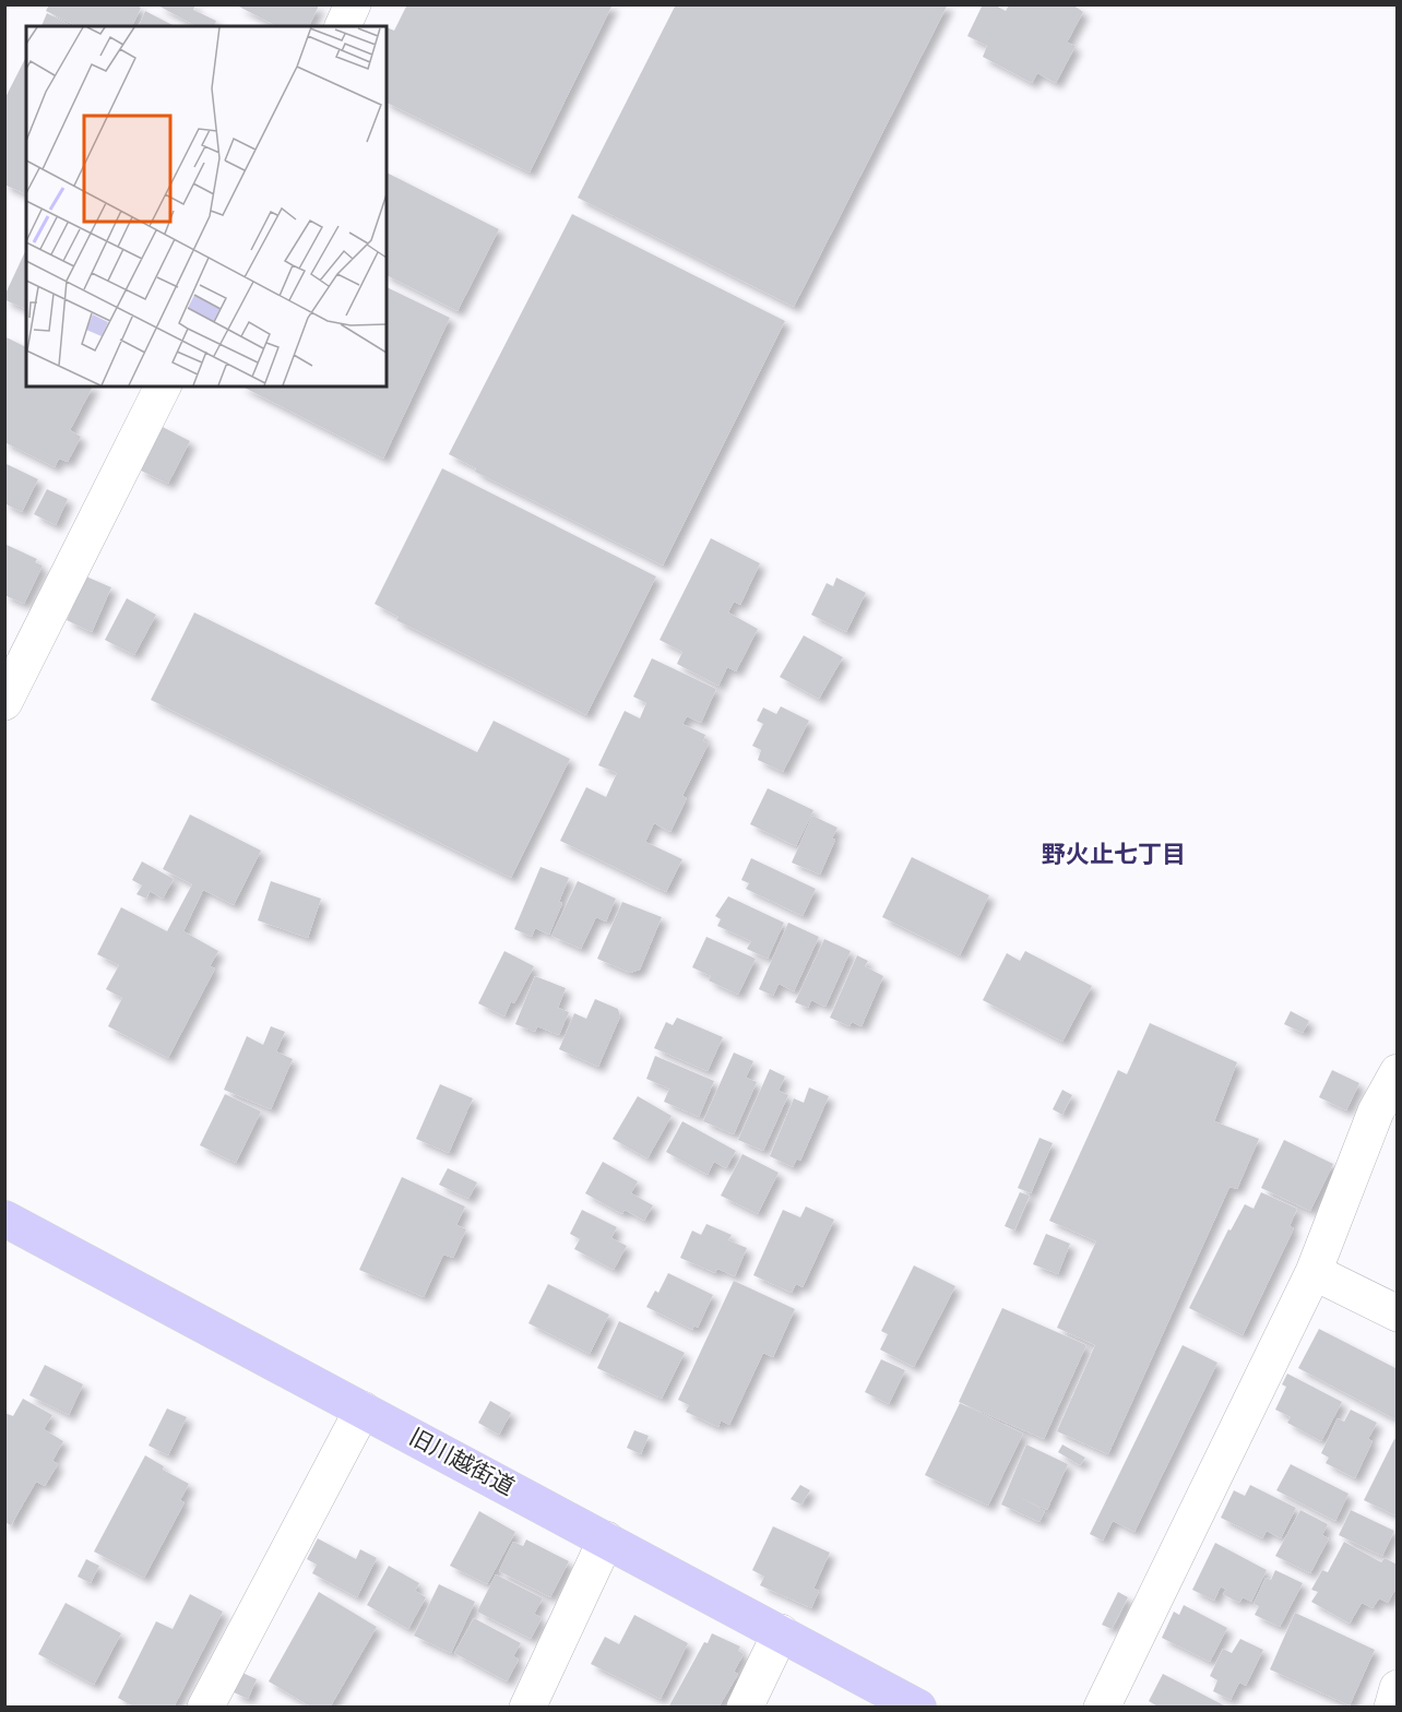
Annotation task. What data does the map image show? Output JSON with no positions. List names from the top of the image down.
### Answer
{
  "streets": {
    "main road": ["旧川越街道"]
  },
  "districts": ["野火止七丁目"]
}
